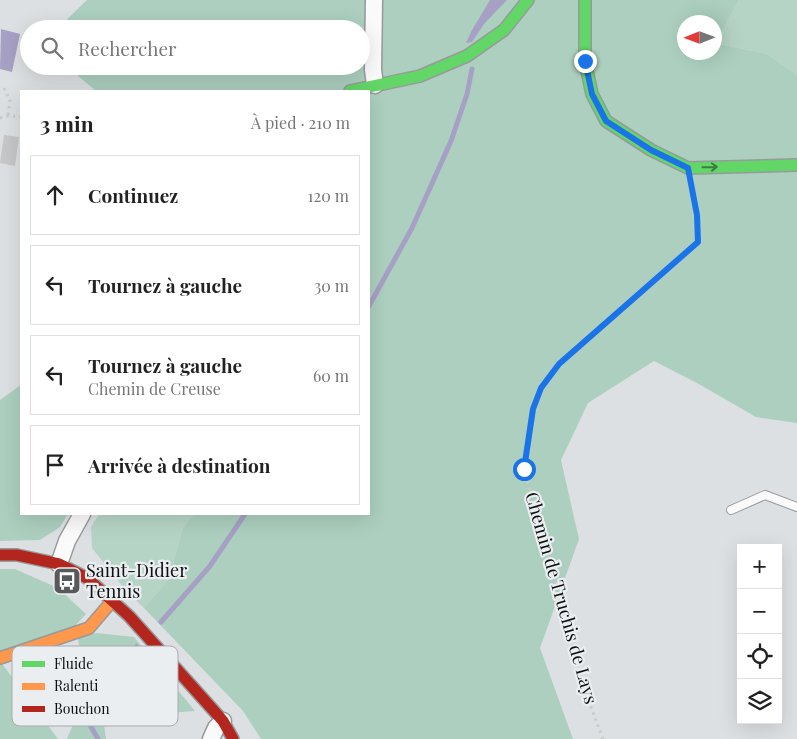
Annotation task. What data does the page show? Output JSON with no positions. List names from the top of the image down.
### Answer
{
  "streets": {
    "path": ["Chemin de Truchis de Lays"]
  },
  "places": {
    "bus stop": ["Saint-Didier Tennis"]
  },
  "legend": ["Fluide", "Ralenti", "Bouchon"],
  "north": "left",
  "page": {
    "search": "Rechercher",
    "heading": ["3 min", "À pied · 210 m"],
    "list": [
      ["Continuez", "120 m"],
      ["Tournez à gauche", "30 m"],
      ["Tournez à gauche", "Chemin de Creuse", "60 m"],
      "Arrivée à destination"
    ],
    "map_buttons": ["+", "−"]
  }
}
